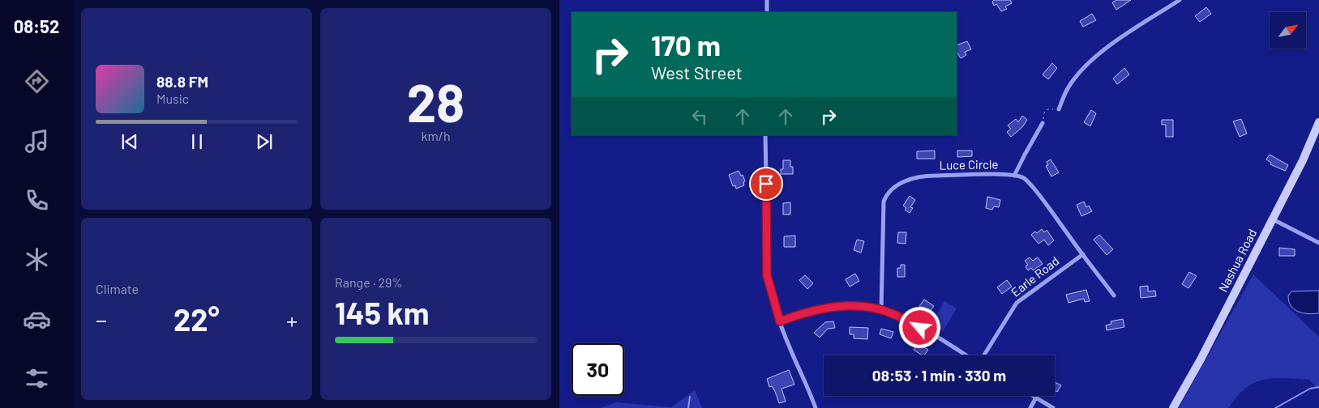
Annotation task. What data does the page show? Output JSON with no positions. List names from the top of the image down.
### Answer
{
  "streets": {
    "main road": ["Nashua Road"],
    "street": ["Luce Circle", "Earle Road"]
  },
  "crossings": [
    ["Luce Circle", "Earle Road"]
  ],
  "north": "top right",
  "page": {
    "tabs": "08:52",
    "tile": [
      ["28", "km/h"],
      "Climate",
      ["Range · 29%", "145 km"]
    ],
    "turn": ["170 m", "West Street"],
    "song": ["88.8 FM", "Music"],
    "heat": ["−", "22°", "+"],
    "limit": "30",
    "trip": "08:53 · 1 min · 330 m"
  }
}
